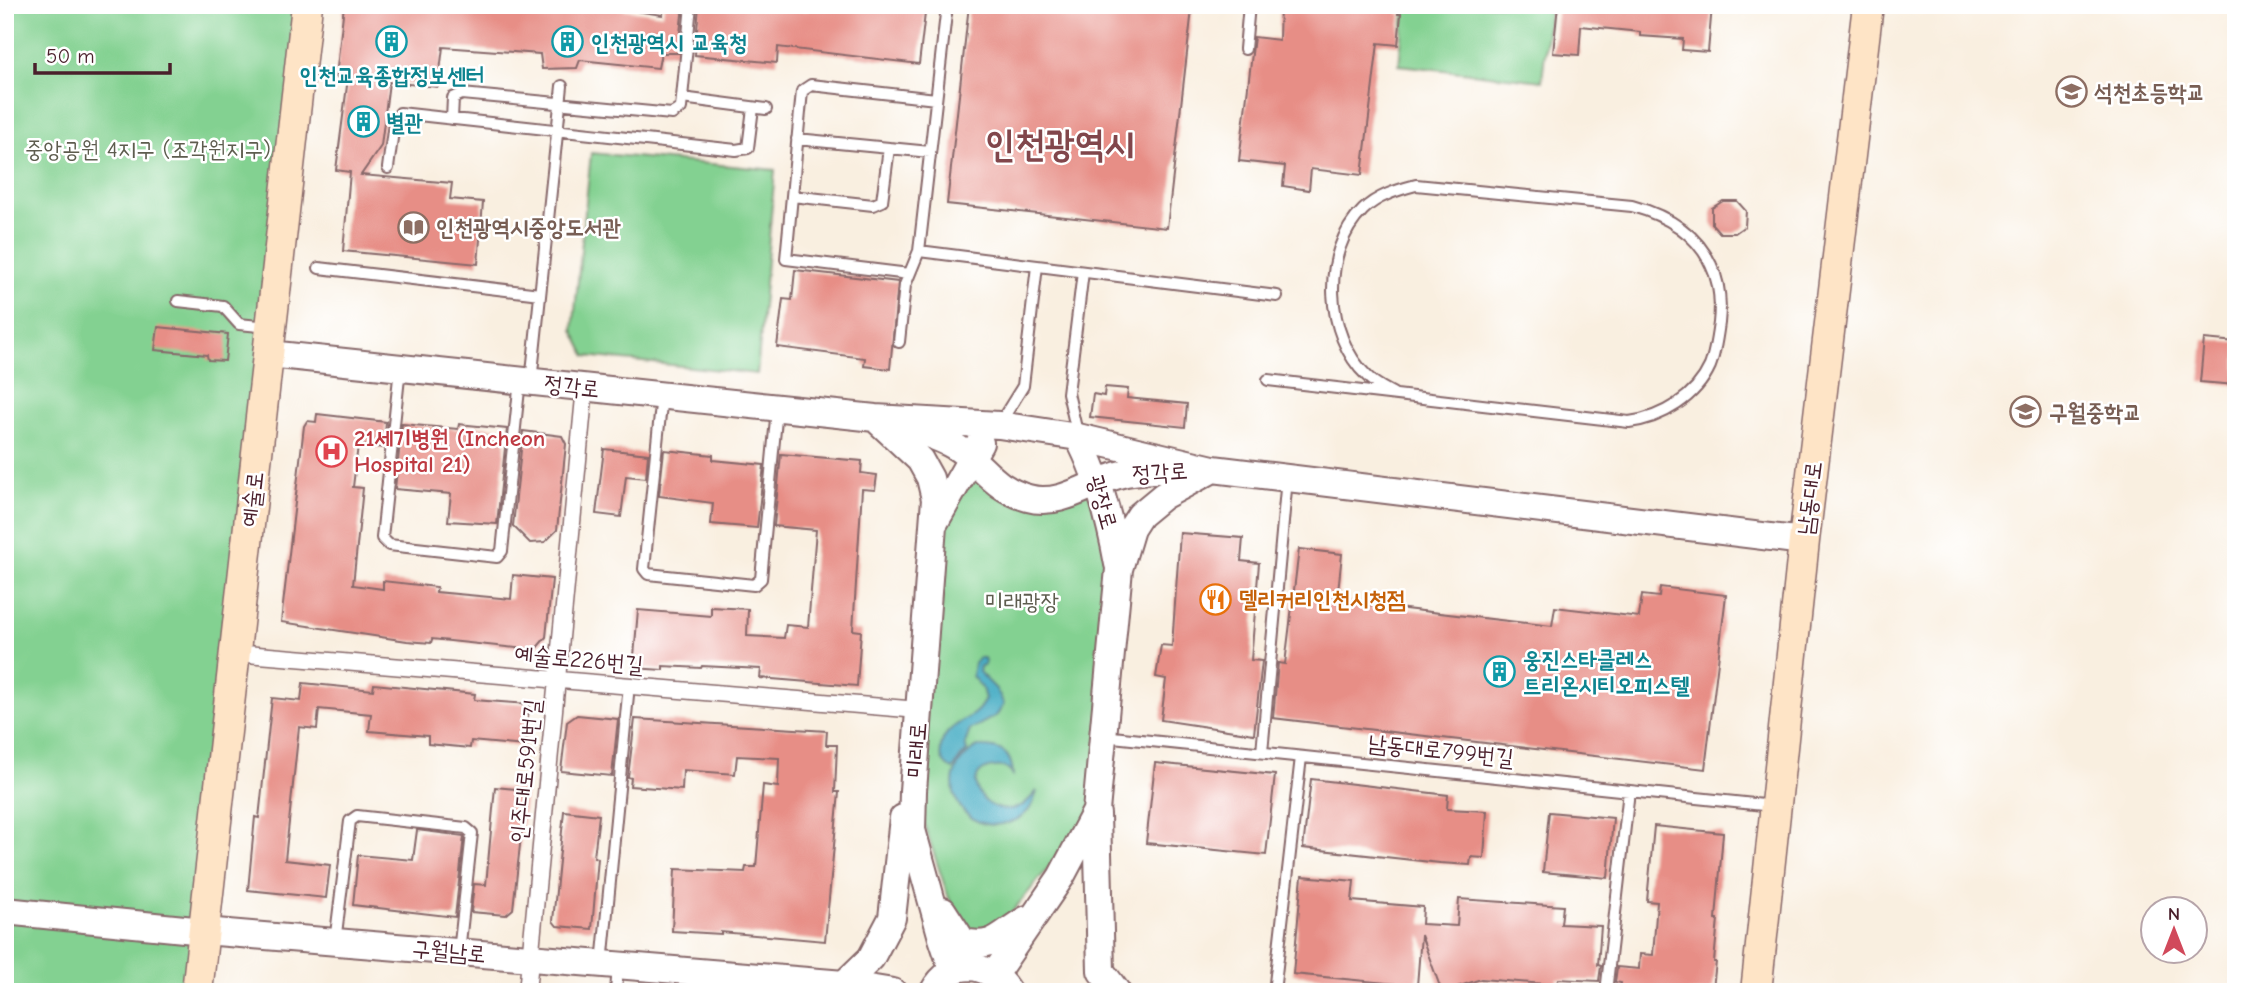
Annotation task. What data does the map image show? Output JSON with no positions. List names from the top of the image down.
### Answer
{
  "streets": {
    "main road": ["남동대로", "예술로"],
    "street": [
      "정각로",
      "광장로",
      "예술로226번길",
      "미래로",
      "인주대로591번길",
      "구월남로"
    ],
    "lane": ["남동대로799번길"]
  },
  "crossings": [
    ["정각로", "예술로"],
    ["정각로", "광장로"],
    ["정각로", "미래로"],
    ["정각로", "인주대로591번길"],
    ["남동대로", "남동대로799번길"],
    ["예술로", "예술로226번길"],
    ["예술로", "구월남로"],
    ["예술로226번길", "미래로"],
    ["예술로226번길", "인주대로591번길"],
    ["인주대로591번길", "구월남로"]
  ],
  "districts": ["인천광역시"],
  "parks": ["중앙공원 4지구 (조각원지구)", "미래광장"],
  "places": {
    "building": [
      "인천교육종합정보센터",
      "인천광역시 교육청",
      "별관",
      "웅진스타클레스 트리온시티오피스텔"
    ],
    "school or university": ["석천초등학교", "구월중학교"],
    "library": ["인천광역시중앙도서관"],
    "hospital": ["21세기병원 (Incheon Hospital 21)"],
    "restaurant": ["델리커리인천시청점"]
  },
  "scale_bar": "50 m",
  "north": "top"
}
